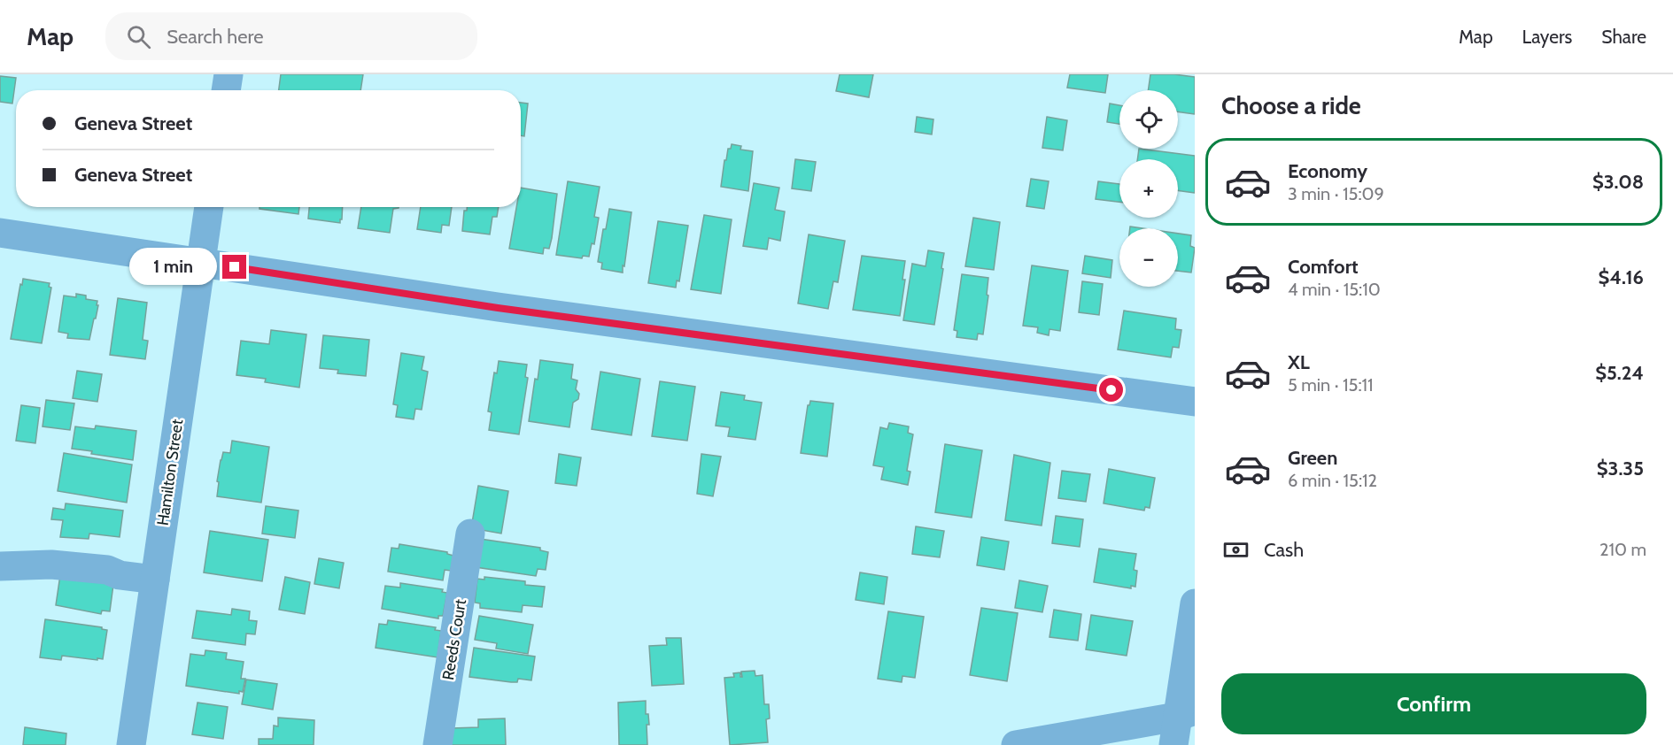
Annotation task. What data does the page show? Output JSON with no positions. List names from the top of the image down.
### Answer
{
  "streets": {
    "street": ["Hamilton Street", "Reeds Court"]
  },
  "page": {
    "header": "Map",
    "search": "Search here",
    "nav": ["Map", "Layers", "Share"],
    "heading": "Choose a ride",
    "map_buttons": ["+", "−"],
    "banner": ["Geneva Street", "Geneva Street"],
    "list": [
      {
        "name": "Economy",
        "note": "3 min · 15:09",
        "value": "$3.08"
      },
      {
        "name": "Comfort",
        "note": "4 min · 15:10",
        "value": "$4.16"
      },
      {
        "name": "XL",
        "note": "5 min · 15:11",
        "value": "$5.24"
      },
      {
        "name": "Green",
        "note": "6 min · 15:12",
        "value": "$3.35"
      }
    ],
    "bubble": "1 min",
    "pay": ["Cash", "210 m"],
    "buttons": "Confirm"
  }
}
